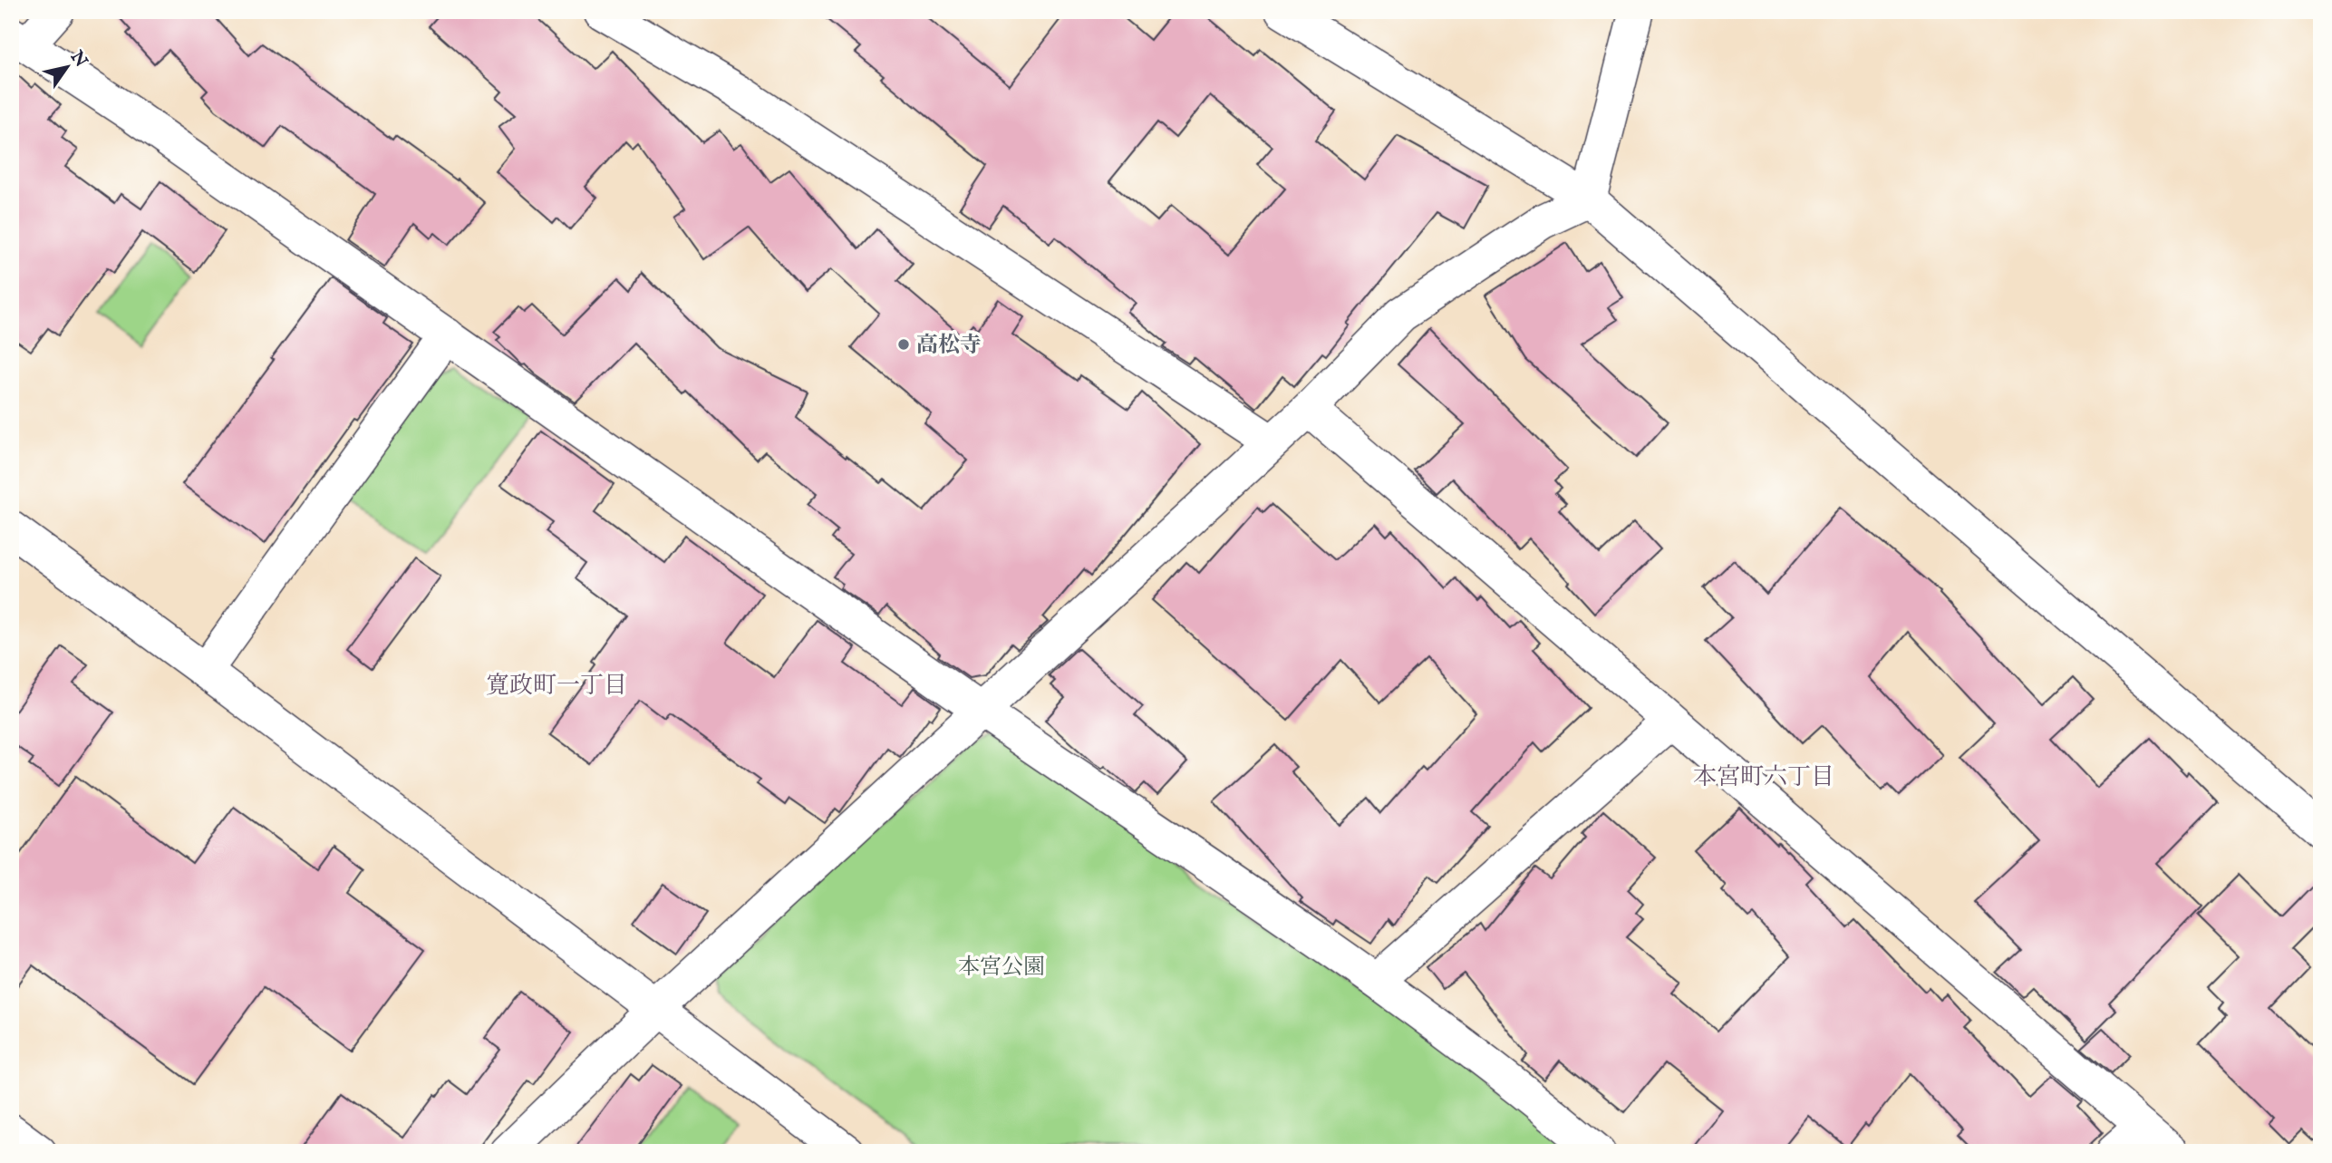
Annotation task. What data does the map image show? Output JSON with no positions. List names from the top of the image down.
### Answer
{
  "districts": ["寛政町一丁目", "本宮町六丁目"],
  "parks": ["本宮公園"],
  "places": ["高松寺"],
  "north": "top right"
}
